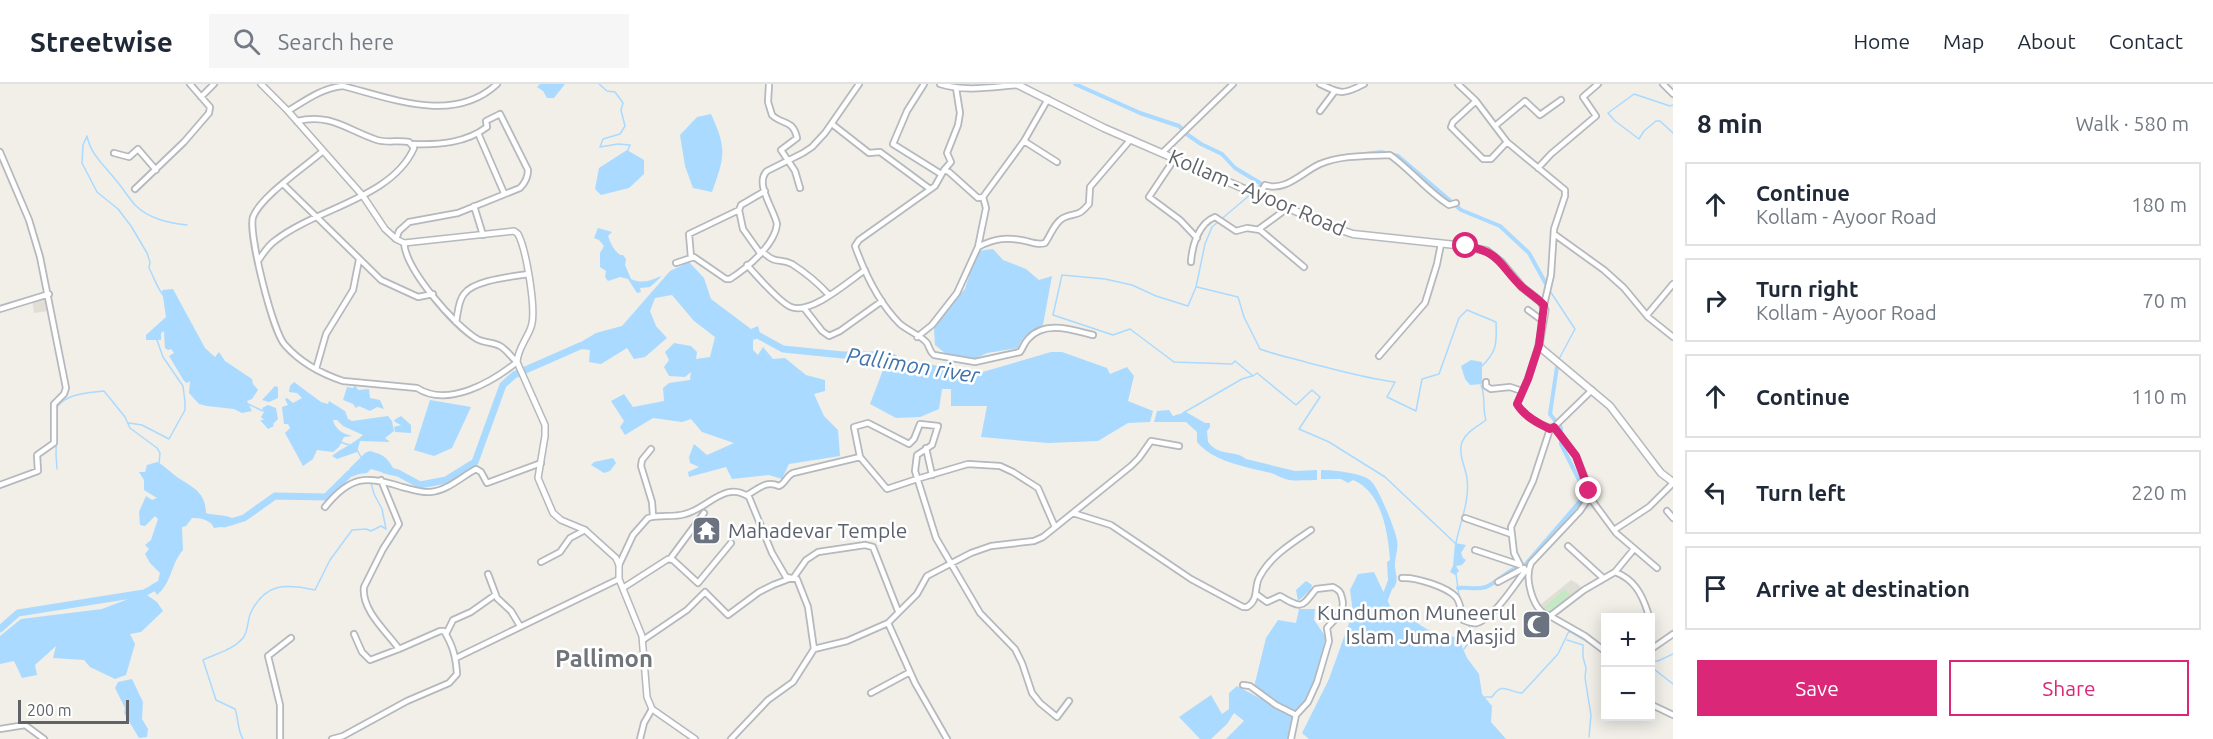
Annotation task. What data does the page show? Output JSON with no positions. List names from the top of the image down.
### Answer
{
  "streets": {
    "main road": ["Kollam - Ayoor Road"]
  },
  "districts": ["Pallimon"],
  "water": ["Pallimon river"],
  "places": {
    "temple": ["Mahadevar Temple"],
    "mosque": ["Kundumon Muneerul Islam Juma Masjid"]
  },
  "scale_bar": "200 m",
  "page": {
    "header": "Streetwise",
    "search": "Search here",
    "nav": [
      "Home",
      "Map",
      "About",
      "Contact"
    ],
    "heading": ["8 min", "Walk · 580 m"],
    "list": [
      ["Continue", "Kollam - Ayoor Road", "180 m"],
      ["Turn right", "Kollam - Ayoor Road", "70 m"],
      ["Continue", "110 m"],
      ["Turn left", "220 m"],
      "Arrive at destination"
    ],
    "map_buttons": ["+", "−"],
    "buttons": ["Save", "Share"],
    "scale": "200 m"
  }
}
